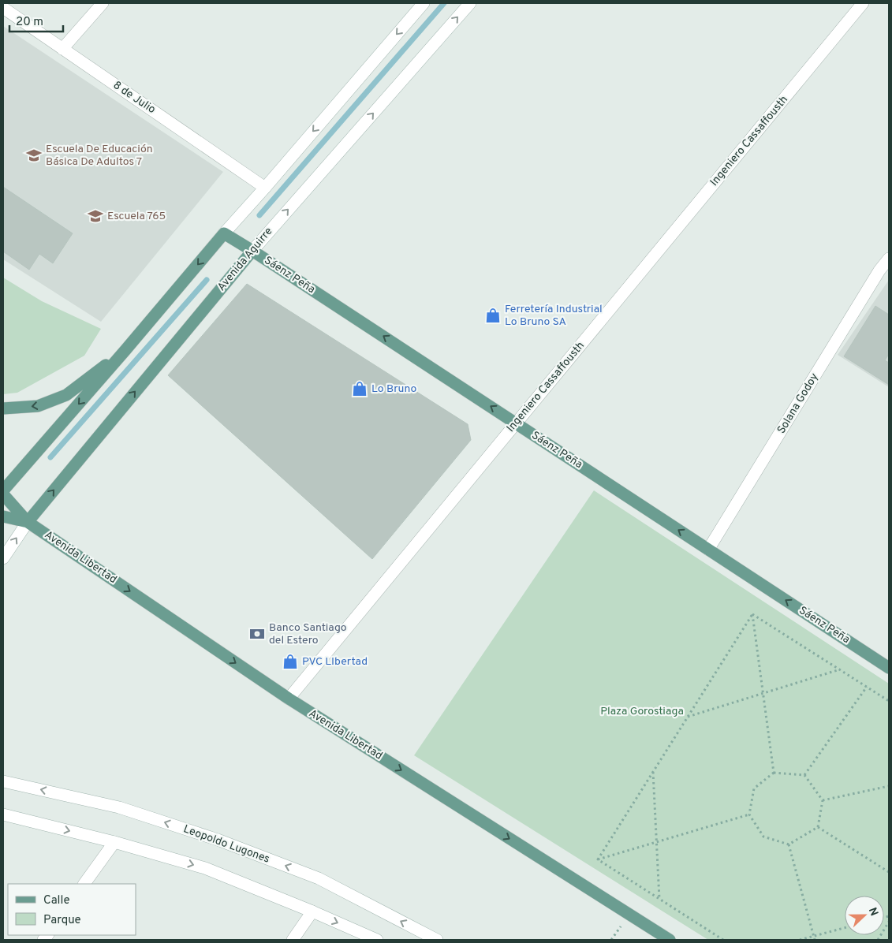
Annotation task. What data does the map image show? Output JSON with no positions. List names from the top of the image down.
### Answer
{
  "streets": {
    "main road": ["Avenida Aguirre", "Sáenz Peña", "Avenida Libertad"],
    "street": [
      "8 de Julio",
      "Ingeniero Cassaffousth",
      "Solana Godoy",
      "Leopoldo Lugones"
    ]
  },
  "crossings": [
    ["Ingeniero Cassaffousth", "Sáenz Peña"],
    ["Ingeniero Cassaffousth", "Avenida Libertad"],
    ["Avenida Aguirre", "Sáenz Peña"],
    ["Avenida Aguirre", "Avenida Libertad"],
    ["Sáenz Peña", "Solana Godoy"]
  ],
  "one_way": ["Sáenz Peña", "Avenida Libertad"],
  "parks": ["Plaza Gorostiaga"],
  "places": {
    "school or university": ["Escuela De Educación Básica De Adultos 7", "Escuela 765"],
    "shop": ["Ferretería Industrial Lo Bruno SA", "Lo Bruno", "PVC LIbertad"],
    "bank": ["Banco Santiago del Estero"]
  },
  "legend": ["Calle", "Parque"],
  "scale_bar": "20 m",
  "north": "right"
}
